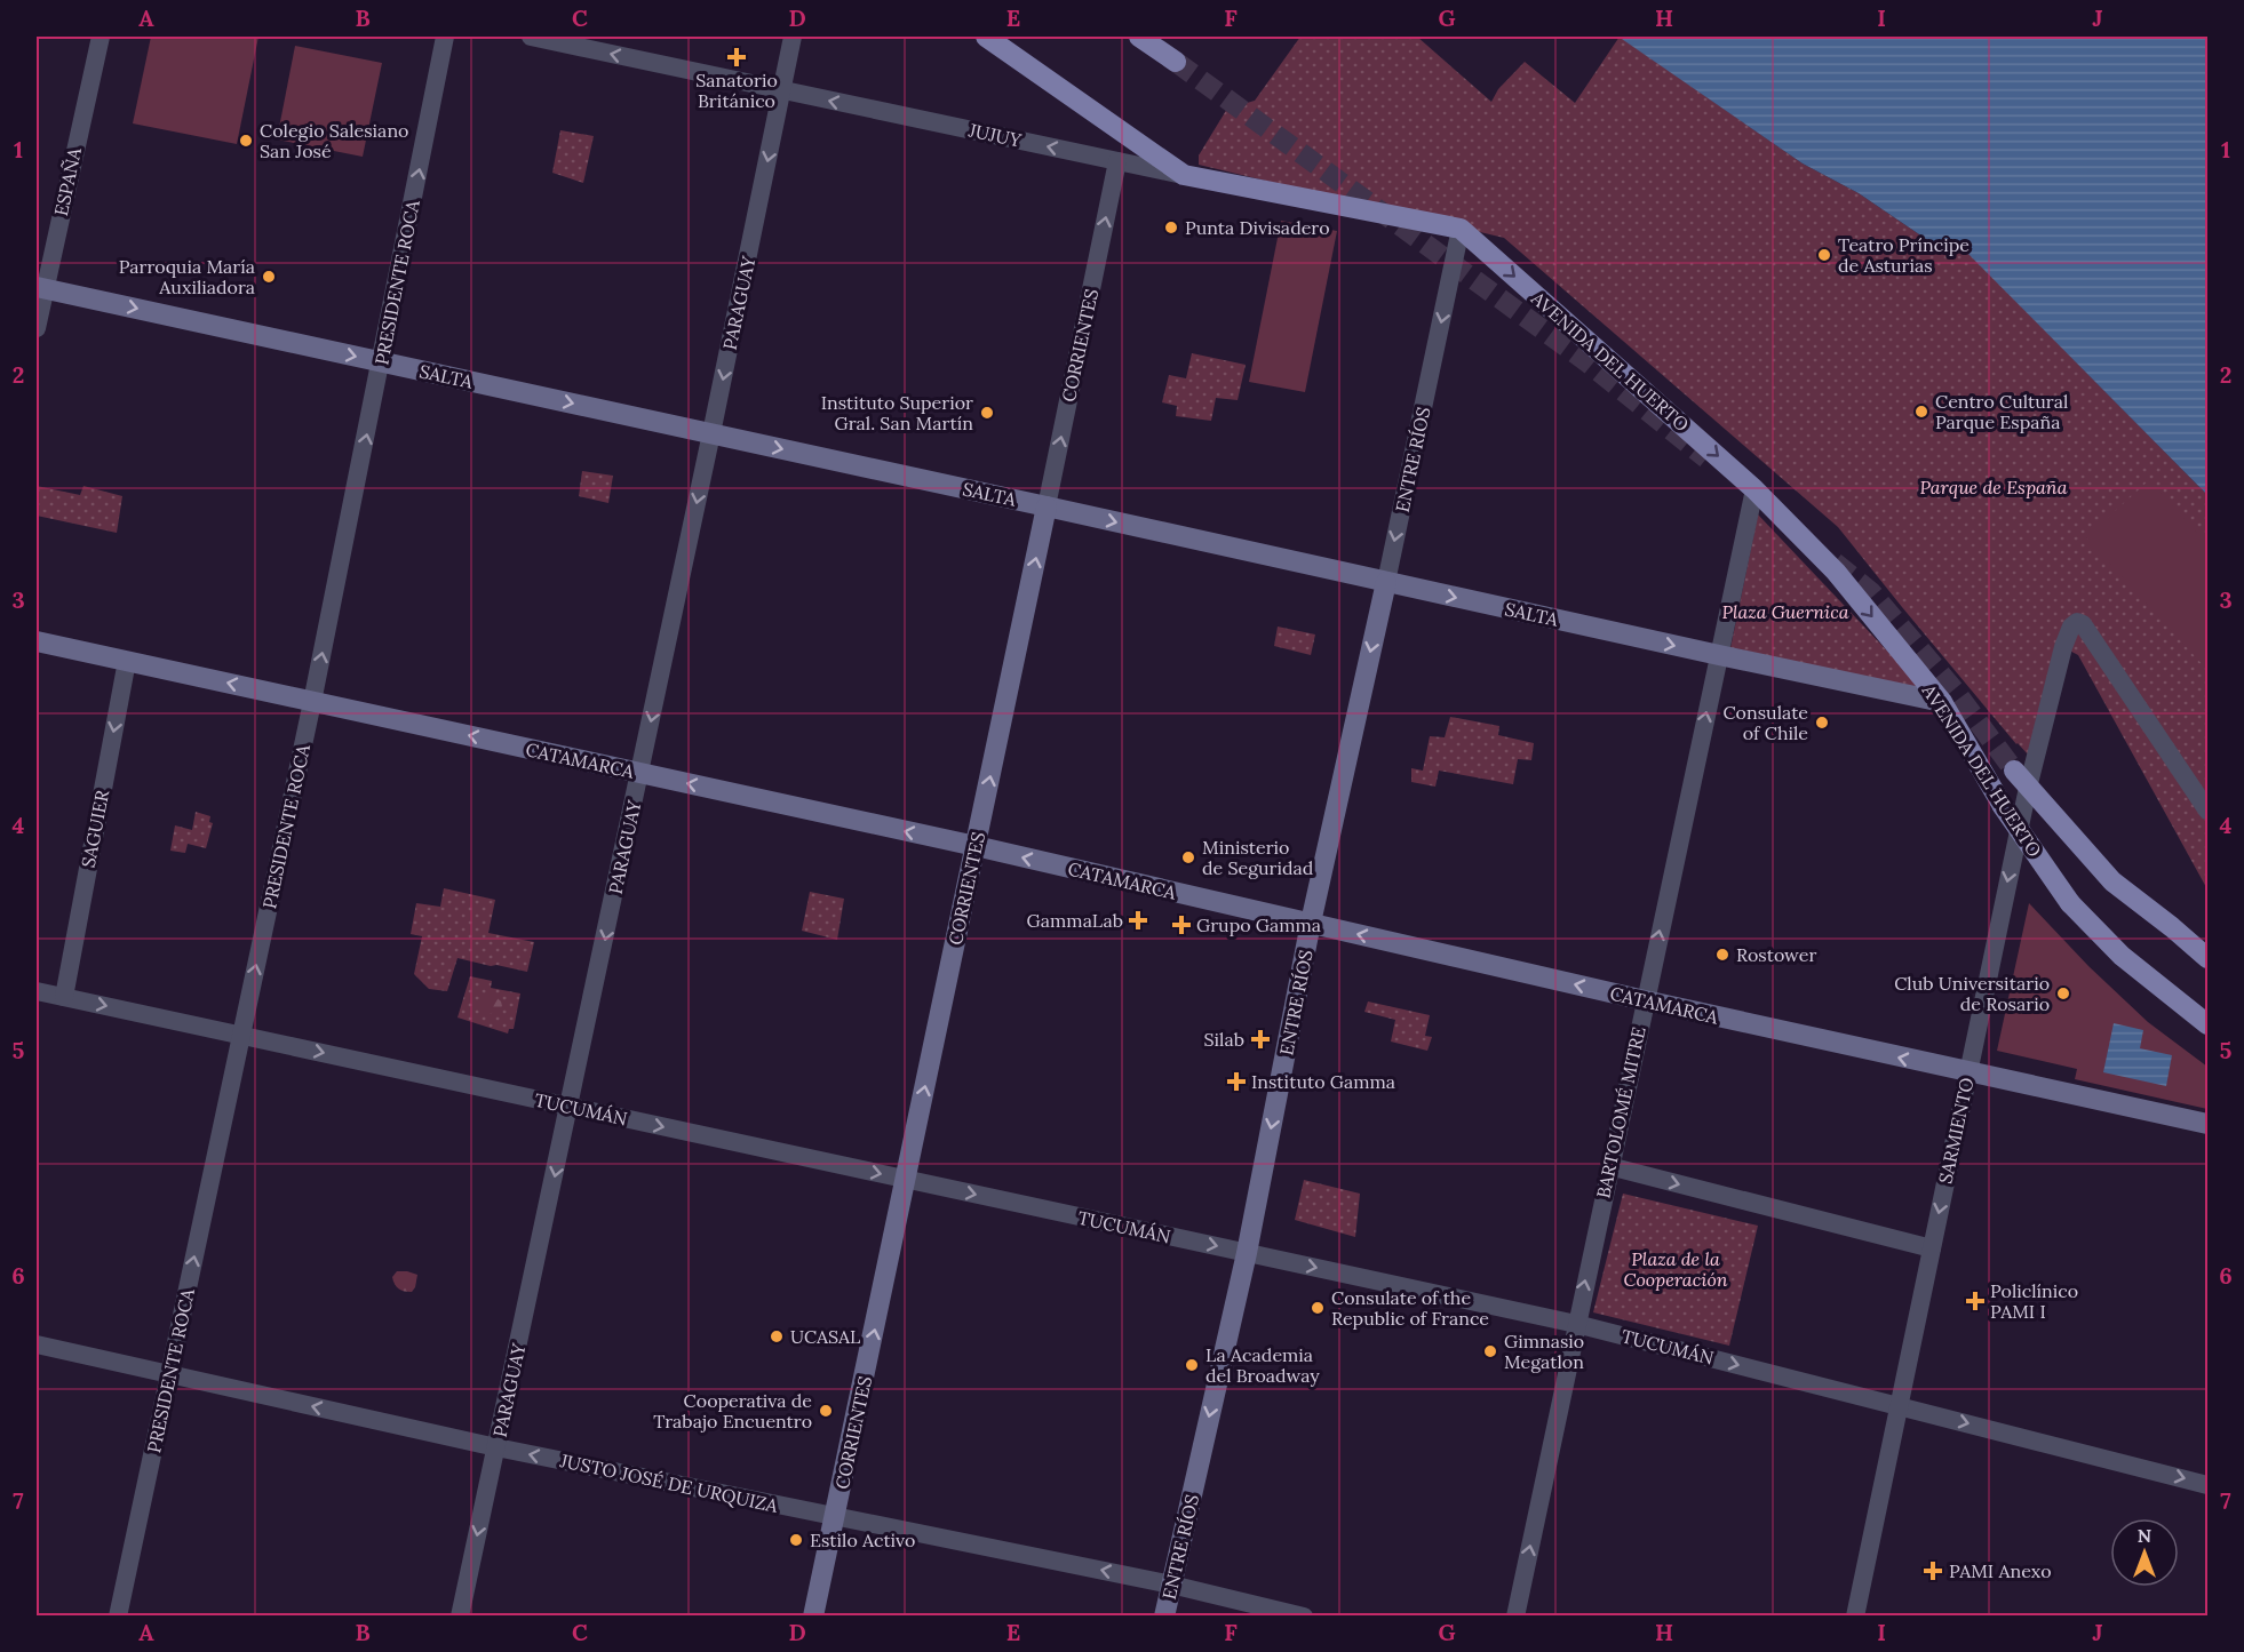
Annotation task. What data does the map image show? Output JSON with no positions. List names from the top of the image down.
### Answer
{
  "streets": {
    "main road": [
      "JUJUY",
      "CORRIENTES",
      "AVENIDA DEL HUERTO",
      "SALTA",
      "ENTRE RÍOS",
      "CATAMARCA"
    ],
    "street": [
      "ESPAÑA",
      "PRESIDENTE ROCA",
      "PARAGUAY",
      "SAGUIER",
      "TUCUMÁN",
      "BARTOLOMÉ MITRE",
      "SARMIENTO",
      "JUSTO JOSÉ DE URQUIZA"
    ]
  },
  "crossings": [
    ["JUJUY", "PARAGUAY"],
    ["JUJUY", "CORRIENTES"],
    ["JUJUY", "AVENIDA DEL HUERTO"],
    ["JUJUY", "ENTRE RÍOS"],
    ["ESPAÑA", "SALTA"],
    ["PRESIDENTE ROCA", "SALTA"],
    ["PRESIDENTE ROCA", "CATAMARCA"],
    ["PRESIDENTE ROCA", "TUCUMÁN"],
    ["PRESIDENTE ROCA", "JUSTO JOSÉ DE URQUIZA"],
    ["PARAGUAY", "SALTA"],
    ["PARAGUAY", "CATAMARCA"],
    ["PARAGUAY", "TUCUMÁN"],
    ["PARAGUAY", "JUSTO JOSÉ DE URQUIZA"],
    ["CORRIENTES", "SALTA"],
    ["CORRIENTES", "CATAMARCA"],
    ["CORRIENTES", "TUCUMÁN"],
    ["CORRIENTES", "JUSTO JOSÉ DE URQUIZA"],
    ["AVENIDA DEL HUERTO", "SALTA"],
    ["AVENIDA DEL HUERTO", "ENTRE RÍOS"],
    ["AVENIDA DEL HUERTO", "BARTOLOMÉ MITRE"],
    ["SALTA", "ENTRE RÍOS"],
    ["SALTA", "BARTOLOMÉ MITRE"],
    ["ENTRE RÍOS", "CATAMARCA"],
    ["ENTRE RÍOS", "TUCUMÁN"],
    ["ENTRE RÍOS", "JUSTO JOSÉ DE URQUIZA"],
    ["CATAMARCA", "SAGUIER"],
    ["CATAMARCA", "BARTOLOMÉ MITRE"],
    ["CATAMARCA", "SARMIENTO"],
    ["SAGUIER", "TUCUMÁN"],
    ["TUCUMÁN", "BARTOLOMÉ MITRE"],
    ["TUCUMÁN", "SARMIENTO"]
  ],
  "one_way": [
    "JUJUY",
    "PRESIDENTE ROCA",
    "PARAGUAY",
    "CORRIENTES",
    "AVENIDA DEL HUERTO",
    "SALTA",
    "ENTRE RÍOS",
    "CATAMARCA",
    "SAGUIER",
    "TUCUMÁN",
    "BARTOLOMÉ MITRE",
    "SARMIENTO",
    "JUSTO JOSÉ DE URQUIZA"
  ],
  "parks": ["Parque de España", "Plaza Guernica", "Plaza de la Cooperación"],
  "places": {
    "health": [
      "Sanatorio Británico",
      "GammaLab",
      "Grupo Gamma",
      "Silab",
      "Instituto Gamma",
      "Policlínico PAMI I",
      "PAMI Anexo"
    ],
    "other": [
      "Colegio Salesiano San José",
      "Punta Divisadero",
      "Teatro Príncipe de Asturias",
      "Parroquia María Auxiliadora",
      "Centro Cultural Parque España",
      "Instituto Superior Gral. San Martín",
      "Consulate of Chile",
      "Ministerio de Seguridad",
      "Rostower",
      "Club Universitario de Rosario",
      "Consulate of the Republic of France",
      "UCASAL",
      "Gimnasio Megatlon",
      "La Academia del Broadway",
      "Cooperativa de Trabajo Encuentro",
      "Estilo Activo"
    ]
  },
  "north": "top",
  "grid": {
    "columns": [
      "A",
      "B",
      "C",
      "D",
      "E",
      "F",
      "G",
      "H",
      "I",
      "J"
    ],
    "rows": [
      "1",
      "2",
      "3",
      "4",
      "5",
      "6",
      "7"
    ]
  }
}
